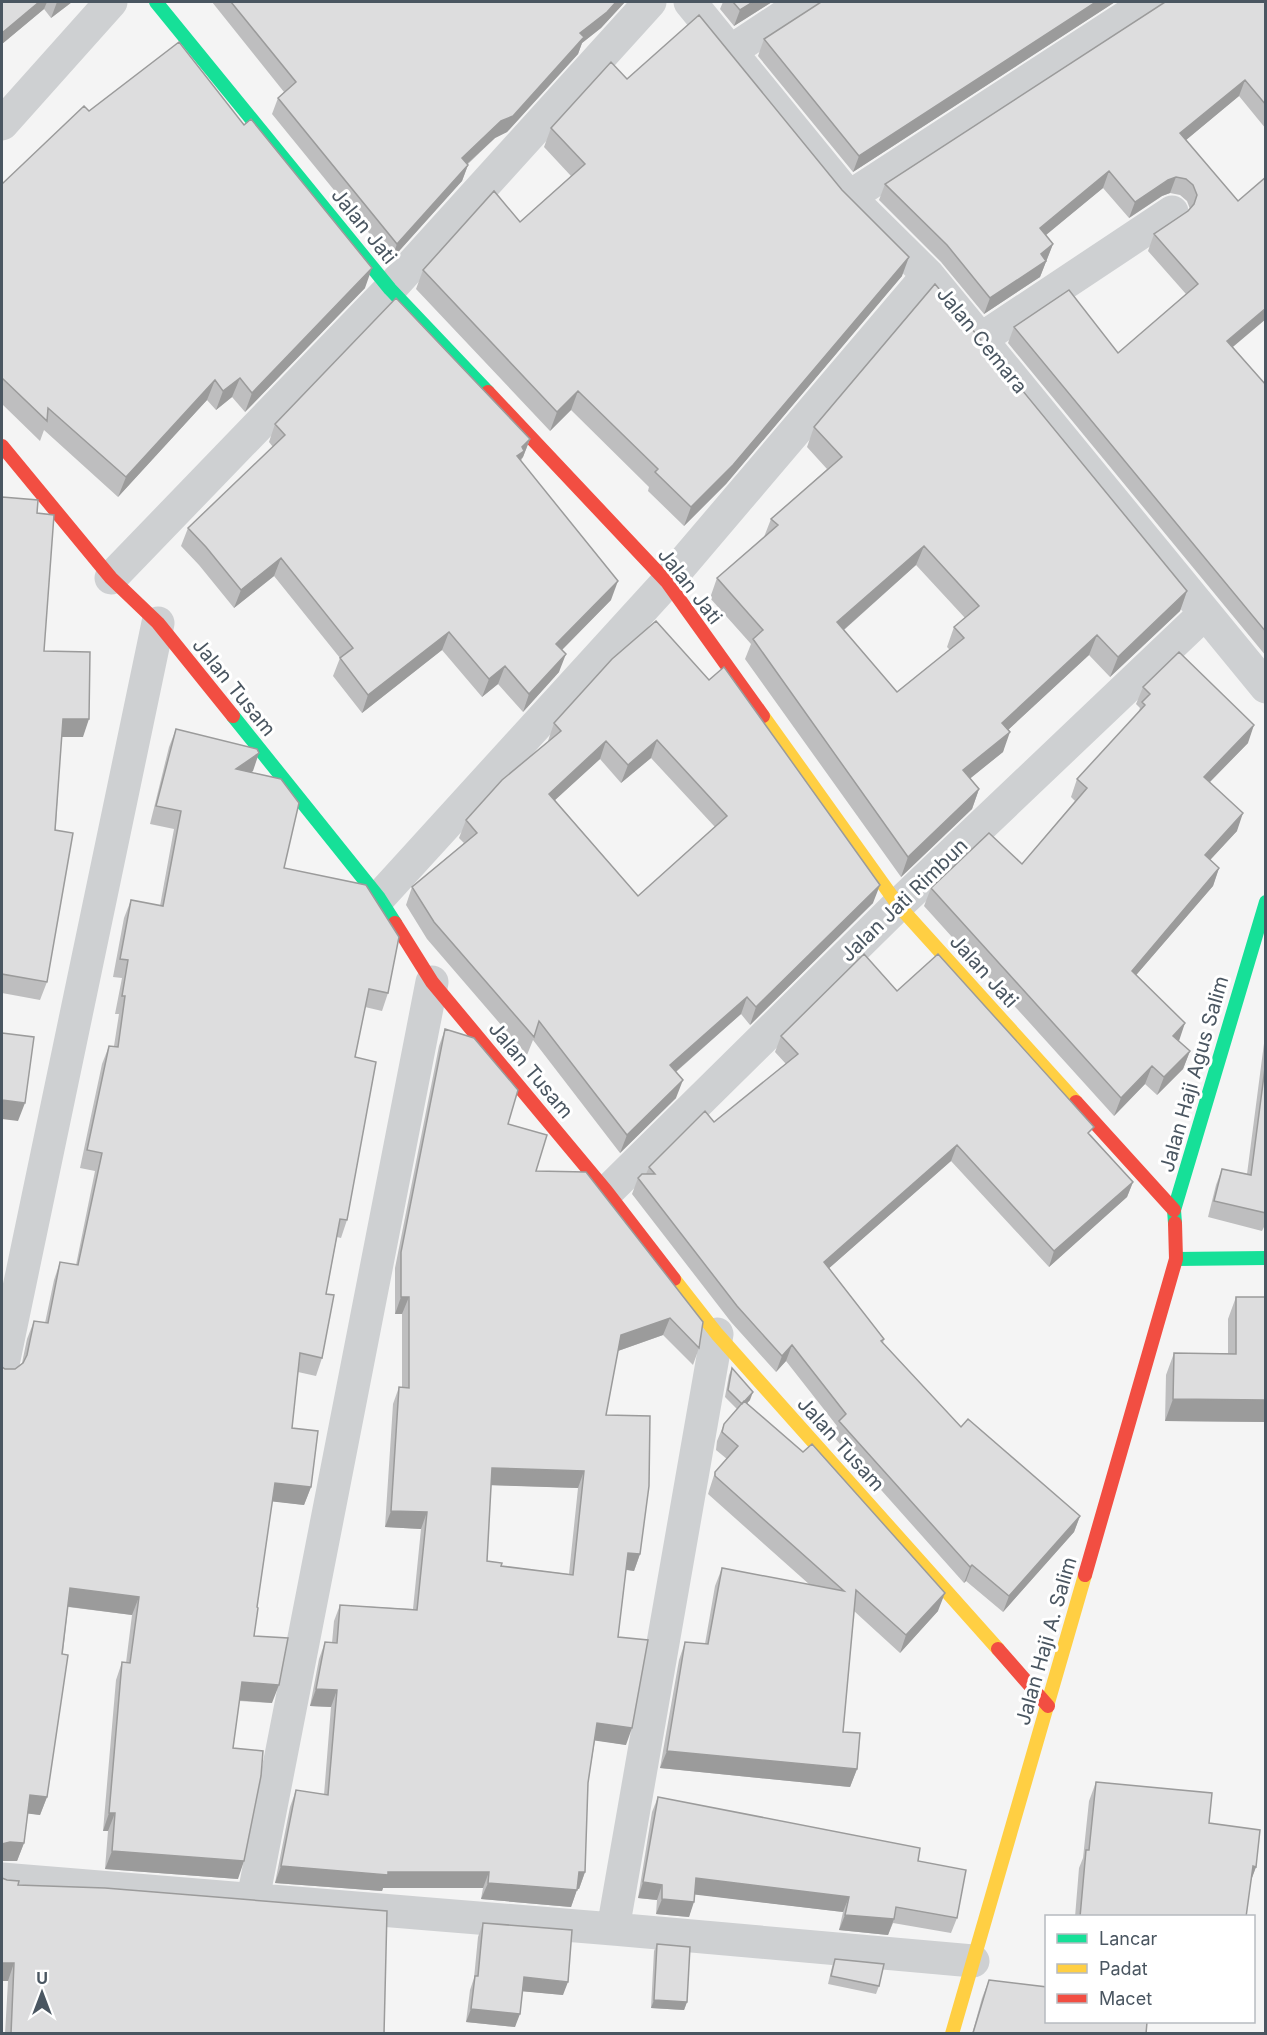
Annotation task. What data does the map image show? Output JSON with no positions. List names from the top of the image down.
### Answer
{
  "streets": {
    "street": [
      "Jalan Jati",
      "Jalan Cemara",
      "Jalan Tusam",
      "Jalan Jati Rimbun",
      "Jalan Haji Agus Salim",
      "Jalan Haji A. Salim"
    ]
  },
  "crossings": [
    ["Jalan Jati", "Jalan Jati Rimbun"],
    ["Jalan Jati", "Jalan Haji Agus Salim"],
    ["Jalan Cemara", "Jalan Jati Rimbun"],
    ["Jalan Tusam", "Jalan Jati Rimbun"],
    ["Jalan Tusam", "Jalan Haji A. Salim"],
    ["Jalan Haji Agus Salim", "Jalan Haji A. Salim"]
  ],
  "legend": ["Lancar", "Padat", "Macet"],
  "north": "top"
}
